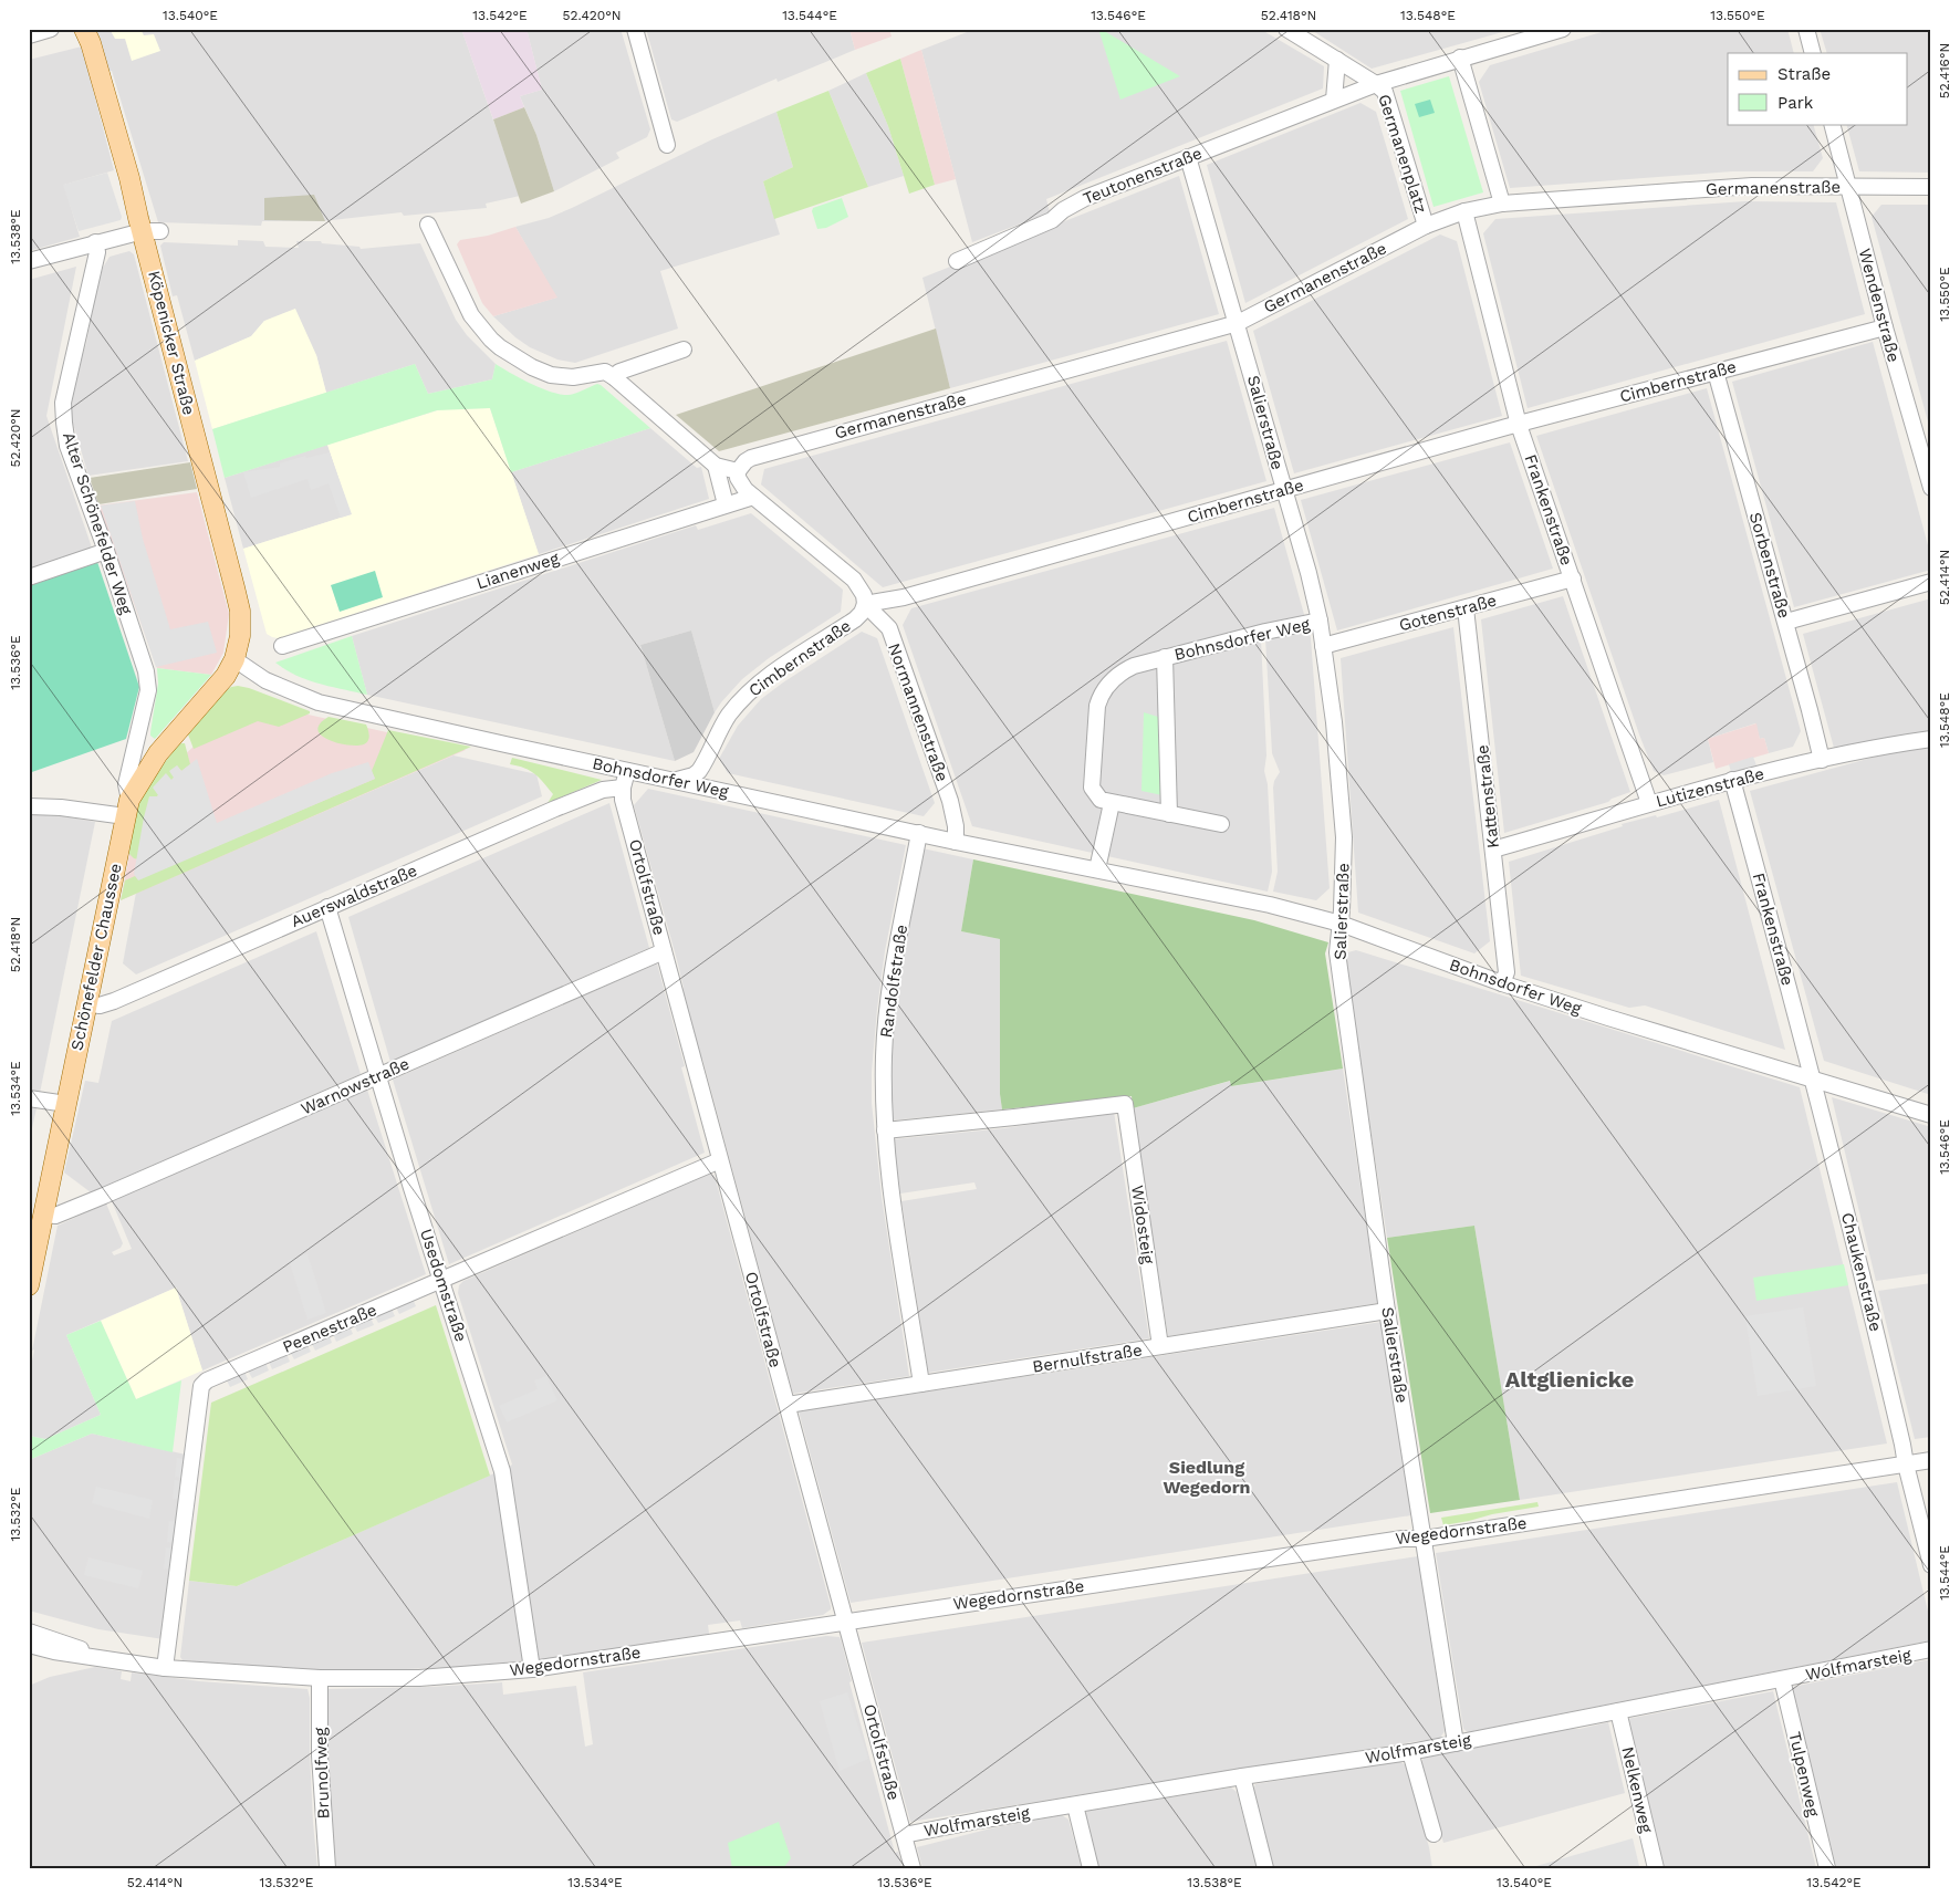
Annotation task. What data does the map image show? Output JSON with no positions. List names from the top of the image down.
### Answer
{
  "streets": {
    "main road": ["Köpenicker Straße", "Schönefelder Chaussee"],
    "street": [
      "Germanenplatz",
      "Teutonenstraße",
      "Germanenstraße",
      "Wendenstraße",
      "Cimbernstraße",
      "Salierstraße",
      "Frankenstraße",
      "Alter Schönefelder Weg",
      "Sorbenstraße",
      "Lianenweg",
      "Gotenstraße",
      "Bohnsdorfer Weg",
      "Normannenstraße",
      "Lutizenstraße",
      "Kattenstraße",
      "Ortolfstraße",
      "Auerswaldstraße",
      "Randolfstraße",
      "Warnowstraße",
      "Widosteig",
      "Chaukenstraße",
      "Usedomstraße",
      "Peenestraße",
      "Bernulfstraße",
      "Wegedornstraße",
      "Wolfmarsteig",
      "Brunolfweg",
      "Tulpenweg",
      "Nelkenweg"
    ]
  },
  "crossings": [
    ["Germanenplatz", "Teutonenstraße"],
    ["Germanenplatz", "Germanenstraße"],
    ["Teutonenstraße", "Salierstraße"],
    ["Germanenstraße", "Wendenstraße"],
    ["Germanenstraße", "Salierstraße"],
    ["Germanenstraße", "Frankenstraße"],
    ["Germanenstraße", "Normannenstraße"],
    ["Wendenstraße", "Cimbernstraße"],
    ["Köpenicker Straße", "Bohnsdorfer Weg"],
    ["Köpenicker Straße", "Schönefelder Chaussee"],
    ["Cimbernstraße", "Salierstraße"],
    ["Cimbernstraße", "Frankenstraße"],
    ["Cimbernstraße", "Sorbenstraße"],
    ["Cimbernstraße", "Bohnsdorfer Weg"],
    ["Cimbernstraße", "Normannenstraße"],
    ["Salierstraße", "Gotenstraße"],
    ["Salierstraße", "Bohnsdorfer Weg"],
    ["Salierstraße", "Bernulfstraße"],
    ["Salierstraße", "Wegedornstraße"],
    ["Salierstraße", "Wolfmarsteig"],
    ["Frankenstraße", "Gotenstraße"],
    ["Frankenstraße", "Bohnsdorfer Weg"],
    ["Frankenstraße", "Lutizenstraße"],
    ["Frankenstraße", "Chaukenstraße"],
    ["Alter Schönefelder Weg", "Schönefelder Chaussee"],
    ["Sorbenstraße", "Lutizenstraße"],
    ["Lianenweg", "Normannenstraße"],
    ["Gotenstraße", "Kattenstraße"],
    ["Bohnsdorfer Weg", "Normannenstraße"],
    ["Bohnsdorfer Weg", "Kattenstraße"],
    ["Bohnsdorfer Weg", "Ortolfstraße"],
    ["Bohnsdorfer Weg", "Schönefelder Chaussee"],
    ["Bohnsdorfer Weg", "Randolfstraße"],
    ["Bohnsdorfer Weg", "Chaukenstraße"],
    ["Lutizenstraße", "Kattenstraße"],
    ["Ortolfstraße", "Auerswaldstraße"],
    ["Ortolfstraße", "Warnowstraße"],
    ["Ortolfstraße", "Peenestraße"],
    ["Ortolfstraße", "Bernulfstraße"],
    ["Ortolfstraße", "Wegedornstraße"],
    ["Ortolfstraße", "Wolfmarsteig"],
    ["Auerswaldstraße", "Schönefelder Chaussee"],
    ["Auerswaldstraße", "Usedomstraße"],
    ["Schönefelder Chaussee", "Warnowstraße"],
    ["Randolfstraße", "Widosteig"],
    ["Randolfstraße", "Bernulfstraße"],
    ["Warnowstraße", "Usedomstraße"],
    ["Widosteig", "Bernulfstraße"],
    ["Chaukenstraße", "Wegedornstraße"],
    ["Usedomstraße", "Peenestraße"],
    ["Usedomstraße", "Wegedornstraße"],
    ["Peenestraße", "Wegedornstraße"],
    ["Wegedornstraße", "Brunolfweg"],
    ["Wolfmarsteig", "Tulpenweg"],
    ["Wolfmarsteig", "Nelkenweg"]
  ],
  "districts": ["Altglienicke", "Siedlung Wegedorn"],
  "legend": ["Straße", "Park"],
  "coordinates": [
    "13.540°E",
    "13.542°E",
    "52.420°N",
    "13.544°E",
    "13.546°E",
    "52.418°N",
    "13.548°E",
    "13.550°E",
    "52.416°N",
    "13.538°E",
    "52.414°N",
    "13.536°E",
    "13.534°E",
    "13.532°E"
  ]
}
